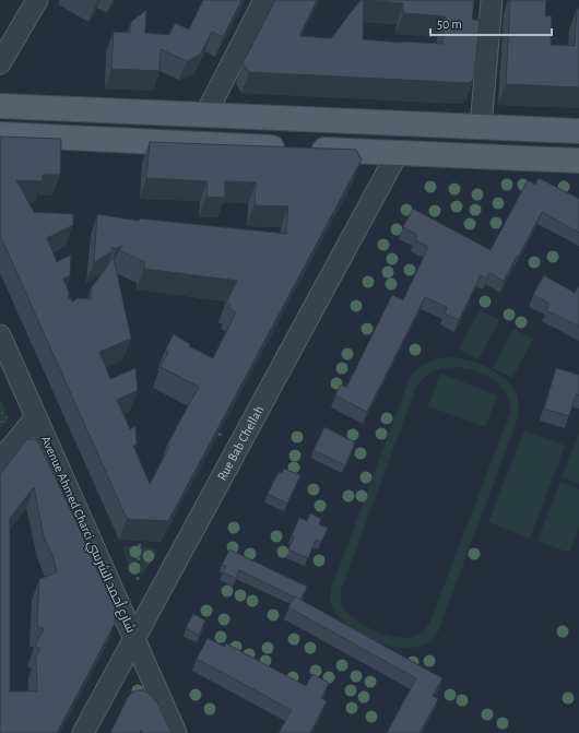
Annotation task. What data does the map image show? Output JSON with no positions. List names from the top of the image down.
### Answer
{
  "streets": {
    "street": ["Rue Bab Chellah", "Avenue Ahmed Charci شارع أحمد الشرسي"]
  },
  "crossings": [
    ["Rue Bab Chellah", "Avenue Ahmed Charci شارع أحمد الشرسي"]
  ],
  "scale_bar": "50 m"
}
